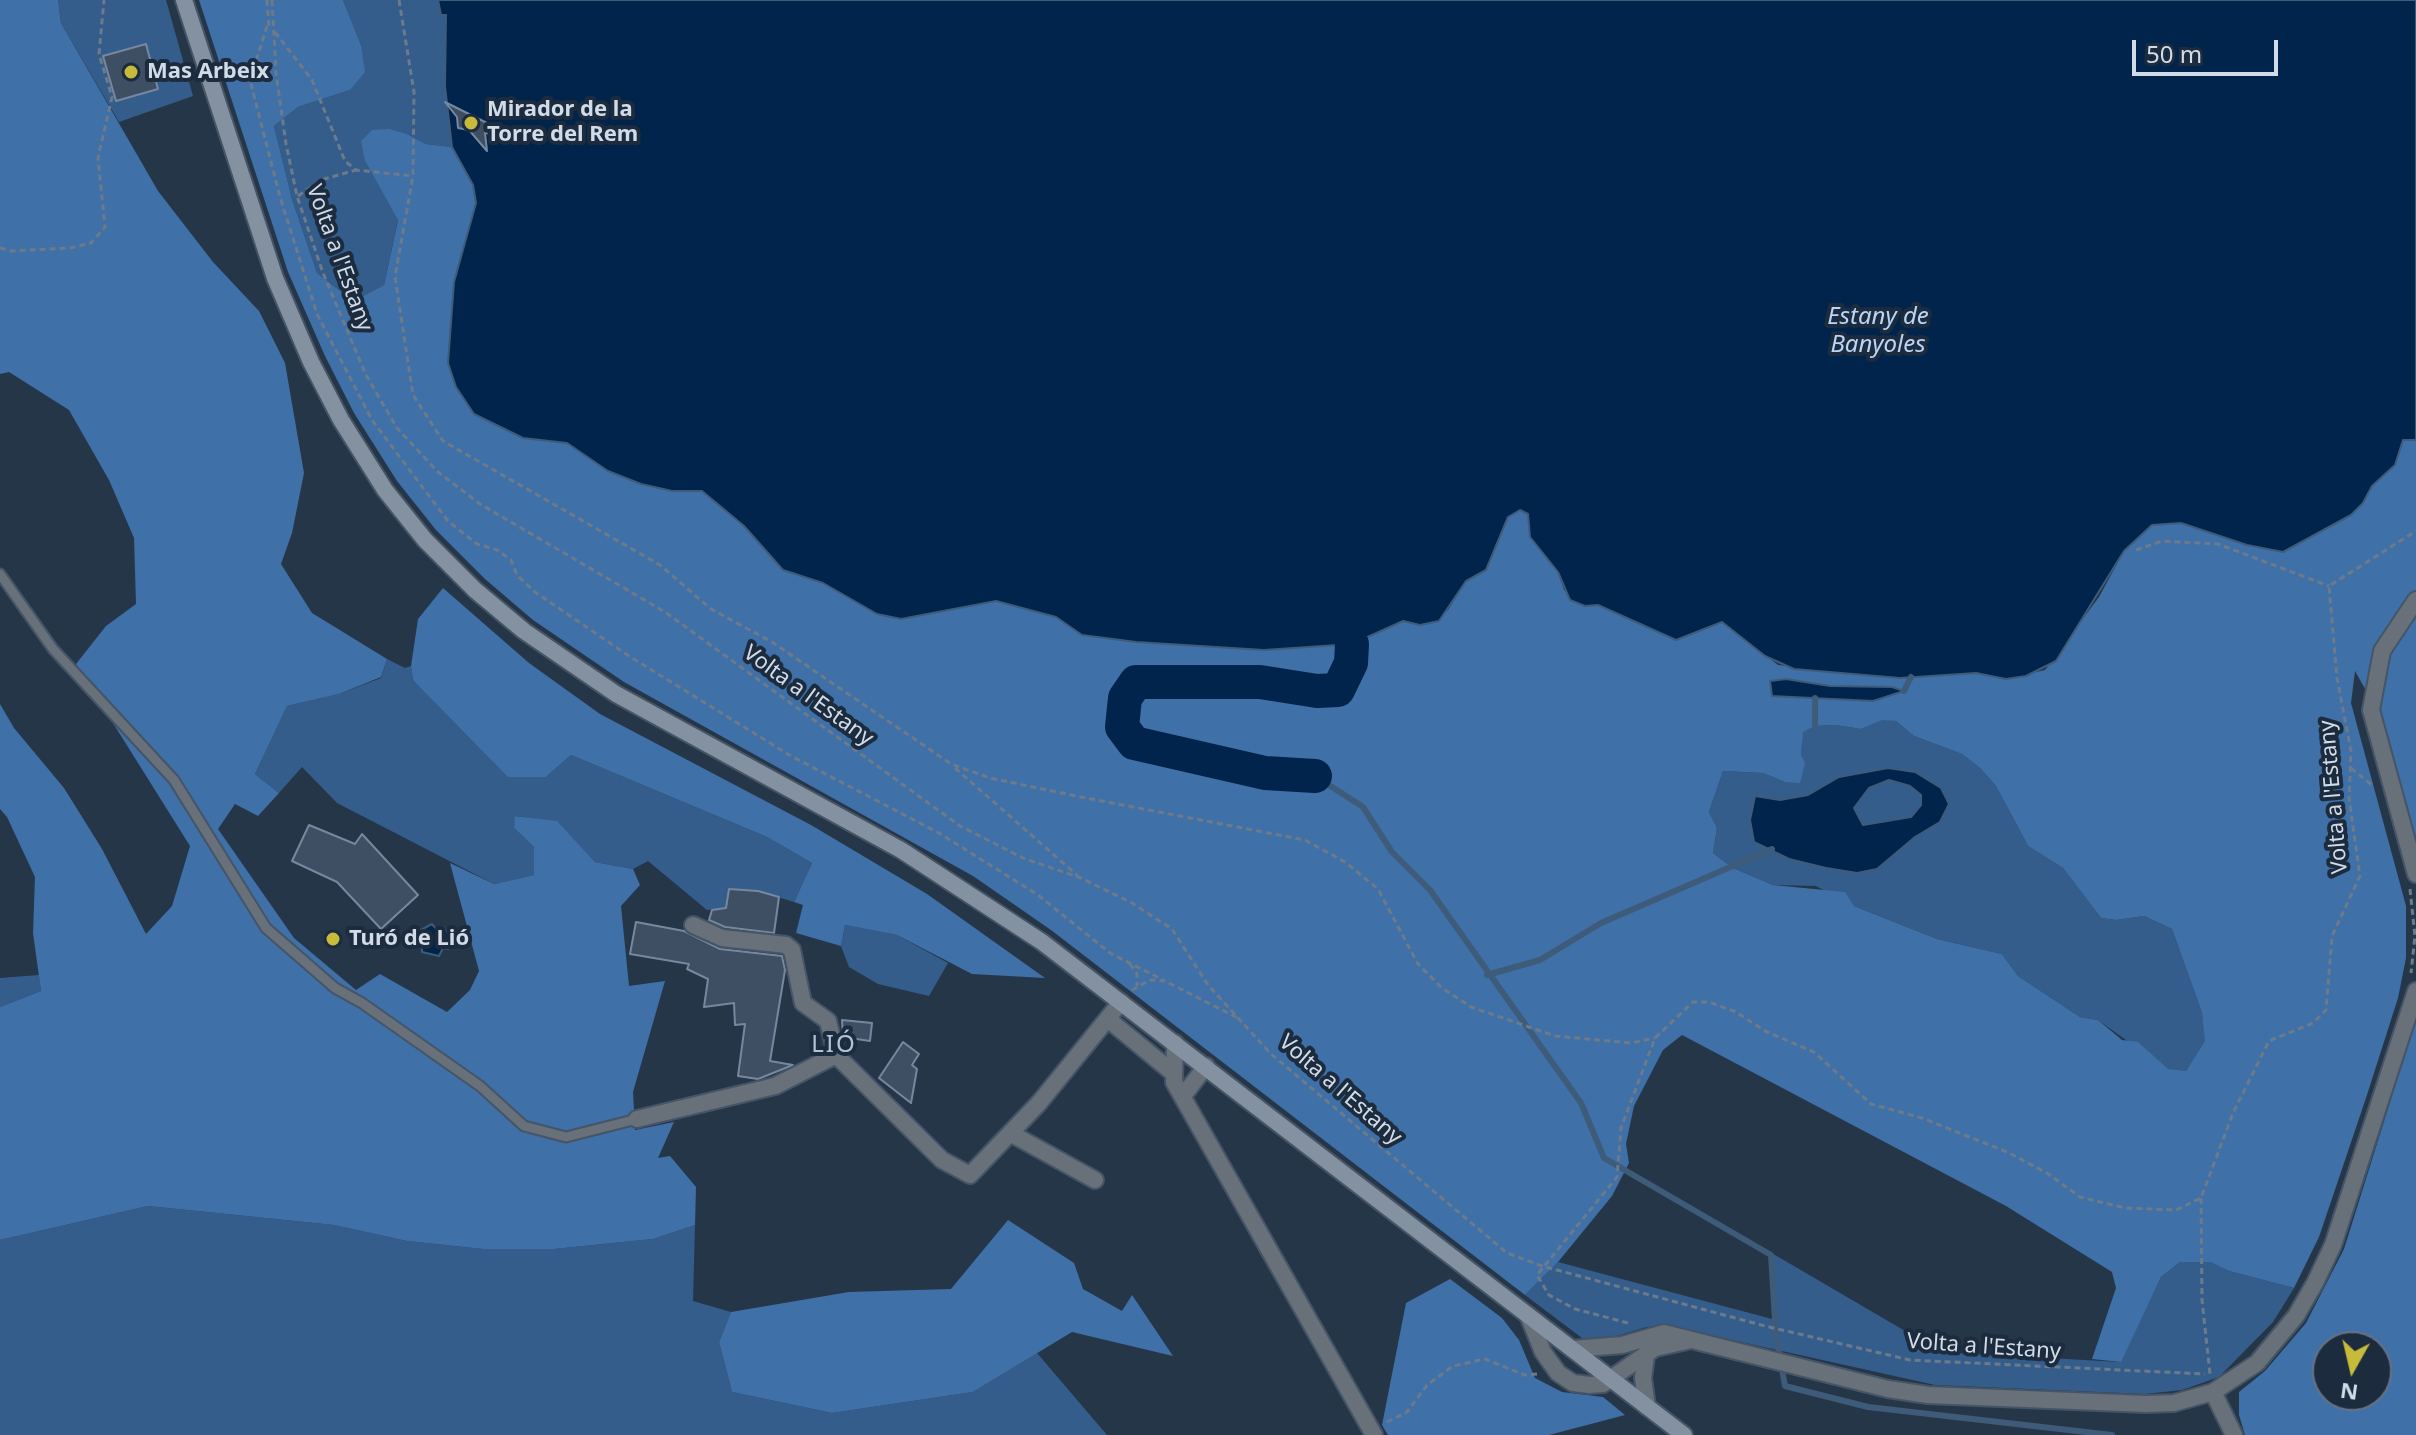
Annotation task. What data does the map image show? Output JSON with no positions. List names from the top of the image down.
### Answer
{
  "streets": {
    "path": ["Volta a l'Estany"]
  },
  "districts": ["LIÓ"],
  "water": ["Estany de Banyoles"],
  "places": ["Mas Arbeix", "Mirador de la Torre del Rem", "Turó de Lió"],
  "scale_bar": "50 m",
  "north": "bottom"
}
